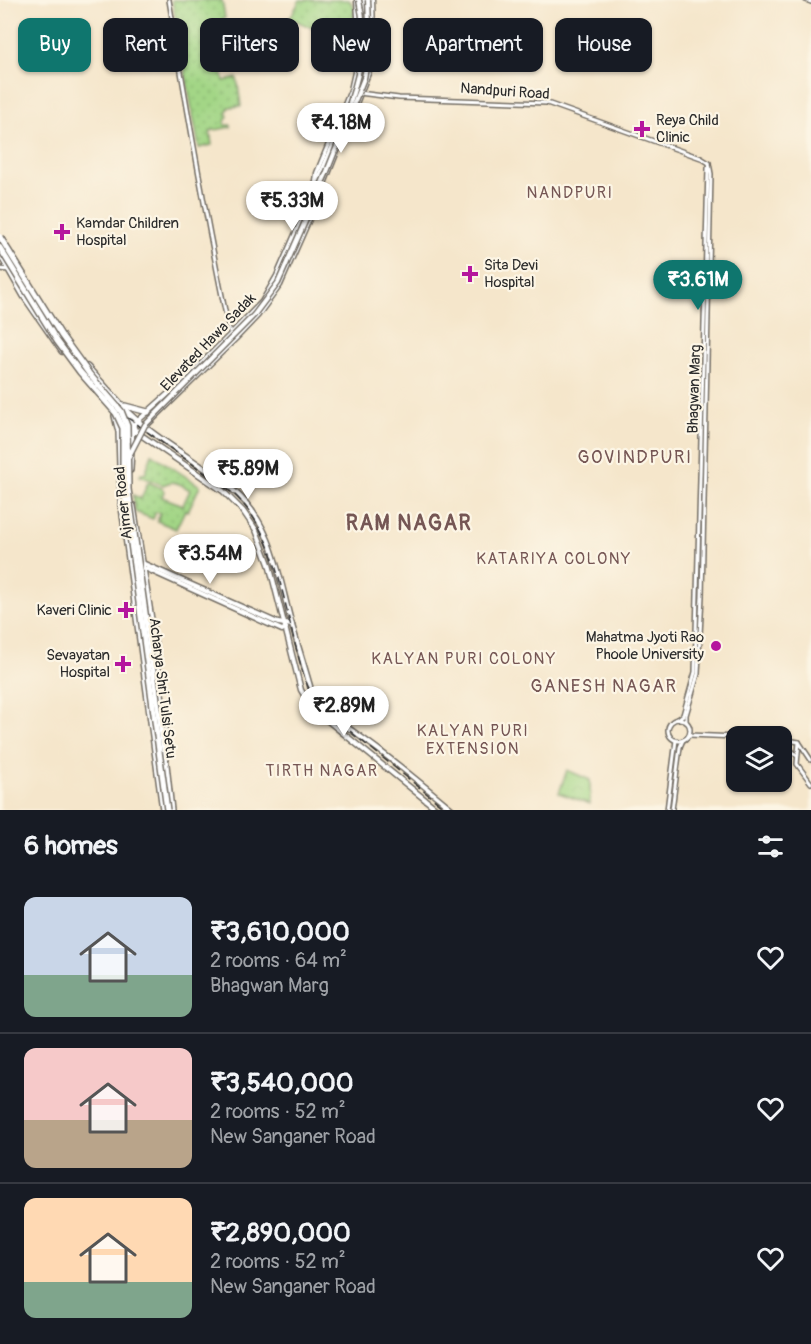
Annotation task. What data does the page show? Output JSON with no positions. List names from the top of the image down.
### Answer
{
  "streets": {
    "highway": ["Ajmer Road", "Acharya Shri Tulsi Setu"],
    "main road": ["Elevated Hawa Sadak"],
    "street": ["Nandpuri Road", "Bhagwan Marg"]
  },
  "crossings": [
    ["Nandpuri Road", "Bhagwan Marg"],
    ["Elevated Hawa Sadak", "Acharya Shri Tulsi Setu"],
    ["Ajmer Road", "Acharya Shri Tulsi Setu"]
  ],
  "districts": [
    "NANDPURI",
    "GOVINDPURI",
    "RAM NAGAR",
    "KATARIYA COLONY",
    "KALYAN PURI COLONY",
    "GANESH NAGAR",
    "KALYAN PURI EXTENSION",
    "TIRTH NAGAR"
  ],
  "places": {
    "health": [
      "Reya Child Clinic",
      "Kamdar Children Hospital",
      "Sita Devi Hospital",
      "Kaveri Clinic",
      "Sevayatan Hospital"
    ],
    "other": ["Mahatma Jyoti Rao Phoole University"]
  },
  "page": {
    "chip": [
      "Buy",
      "Rent",
      "Filters",
      "New",
      "Apartment",
      "House"
    ],
    "price": [
      "₹4.18M",
      "₹5.33M",
      "₹3.61M",
      "₹5.89M",
      "₹3.54M",
      "₹2.89M"
    ],
    "heading": "6 homes",
    "list": [
      {
        "name": "₹3,610,000",
        "note": "2 rooms · 64 m² · Bhagwan Marg"
      },
      {
        "name": "₹3,540,000",
        "note": "2 rooms · 52 m² · New Sanganer Road"
      },
      {
        "name": "₹2,890,000",
        "note": "2 rooms · 52 m² · New Sanganer Road"
      }
    ]
  }
}
